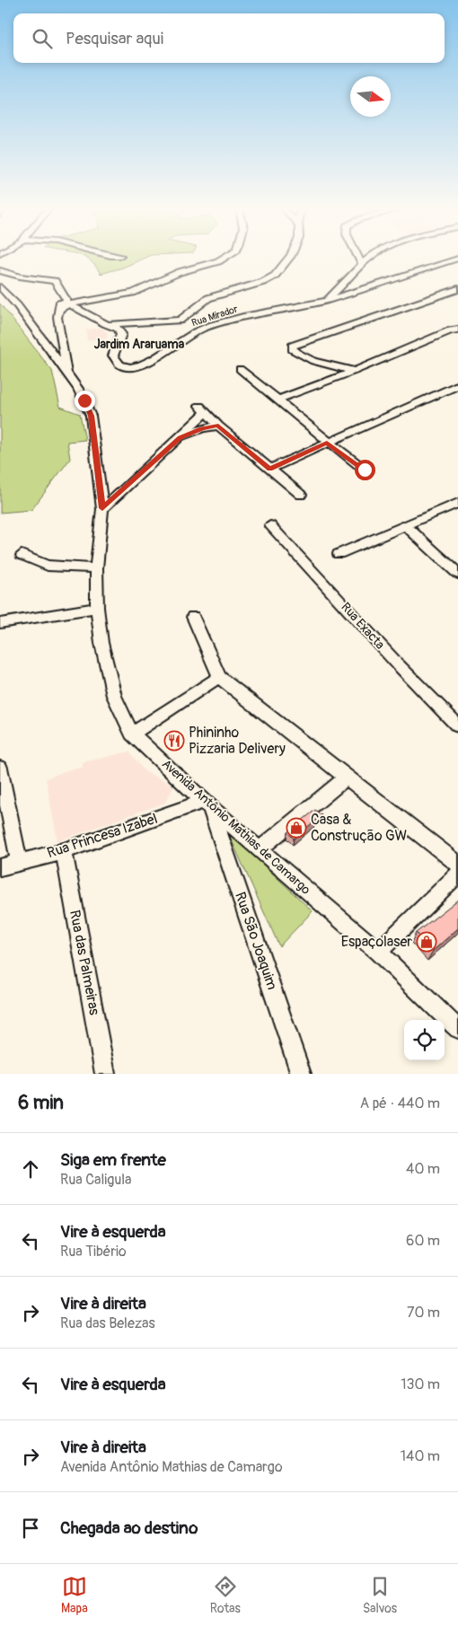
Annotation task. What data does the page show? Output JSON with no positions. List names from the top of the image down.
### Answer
{
  "streets": {
    "street": [
      "Rua Mirador",
      "Rua Exacta",
      "Avenida Antônio Mathias de Camargo",
      "Rua Princesa Izabel",
      "Rua São Joaquim",
      "Rua das Palmeiras"
    ]
  },
  "crossings": [
    ["Avenida Antônio Mathias de Camargo", "Rua Princesa Izabel"],
    ["Avenida Antônio Mathias de Camargo", "Rua São Joaquim"],
    ["Rua Princesa Izabel", "Rua São Joaquim"],
    ["Rua Princesa Izabel", "Rua das Palmeiras"]
  ],
  "districts": ["Jardim Araruama"],
  "places": {
    "restaurant": ["Phininho Pizzaria Delivery"],
    "shop": ["Casa & Construção GW", "Espaçolaser"]
  },
  "north": "right",
  "page": {
    "search": "Pesquisar aqui",
    "heading": ["6 min", "A pé · 440 m"],
    "list": [
      ["Siga em frente", "Rua Caligula", "40 m"],
      ["Vire à esquerda", "Rua Tibério", "60 m"],
      ["Vire à direita", "Rua das Belezas", "70 m"],
      ["Vire à esquerda", "130 m"],
      ["Vire à direita", "Avenida Antônio Mathias de Camargo", "140 m"],
      "Chegada ao destino"
    ],
    "nav": ["Mapa", "Rotas", "Salvos"]
  }
}
